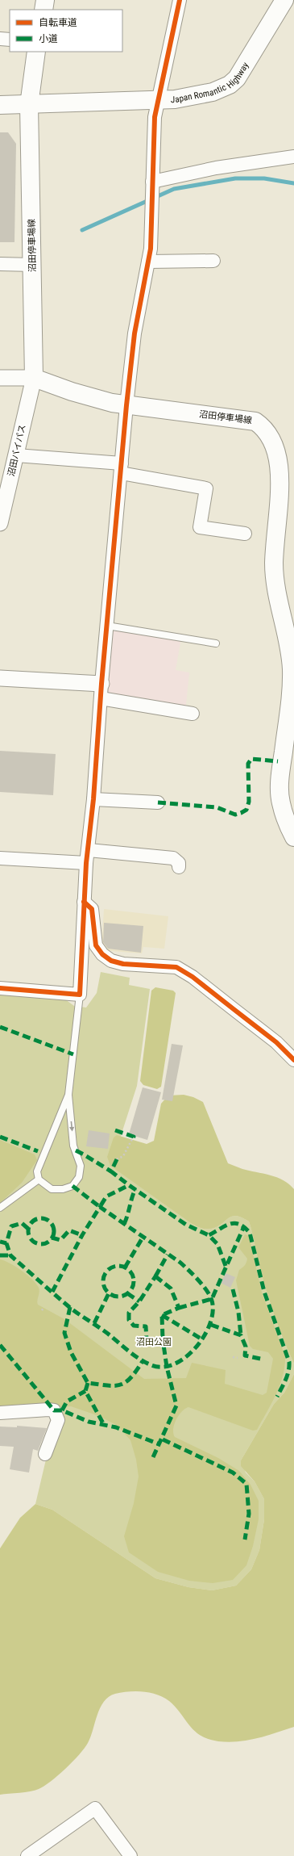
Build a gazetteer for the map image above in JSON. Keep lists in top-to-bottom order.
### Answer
{
  "streets": {
    "main road": ["Japan Romantic Highway", "沼田停車場線"],
    "street": ["沼田バイパス"]
  },
  "crossings": [
    ["Japan Romantic Highway", "沼田停車場線"],
    ["沼田停車場線", "沼田バイパス"]
  ],
  "parks": ["沼田公園"],
  "legend": ["自転車道", "小道"]
}
